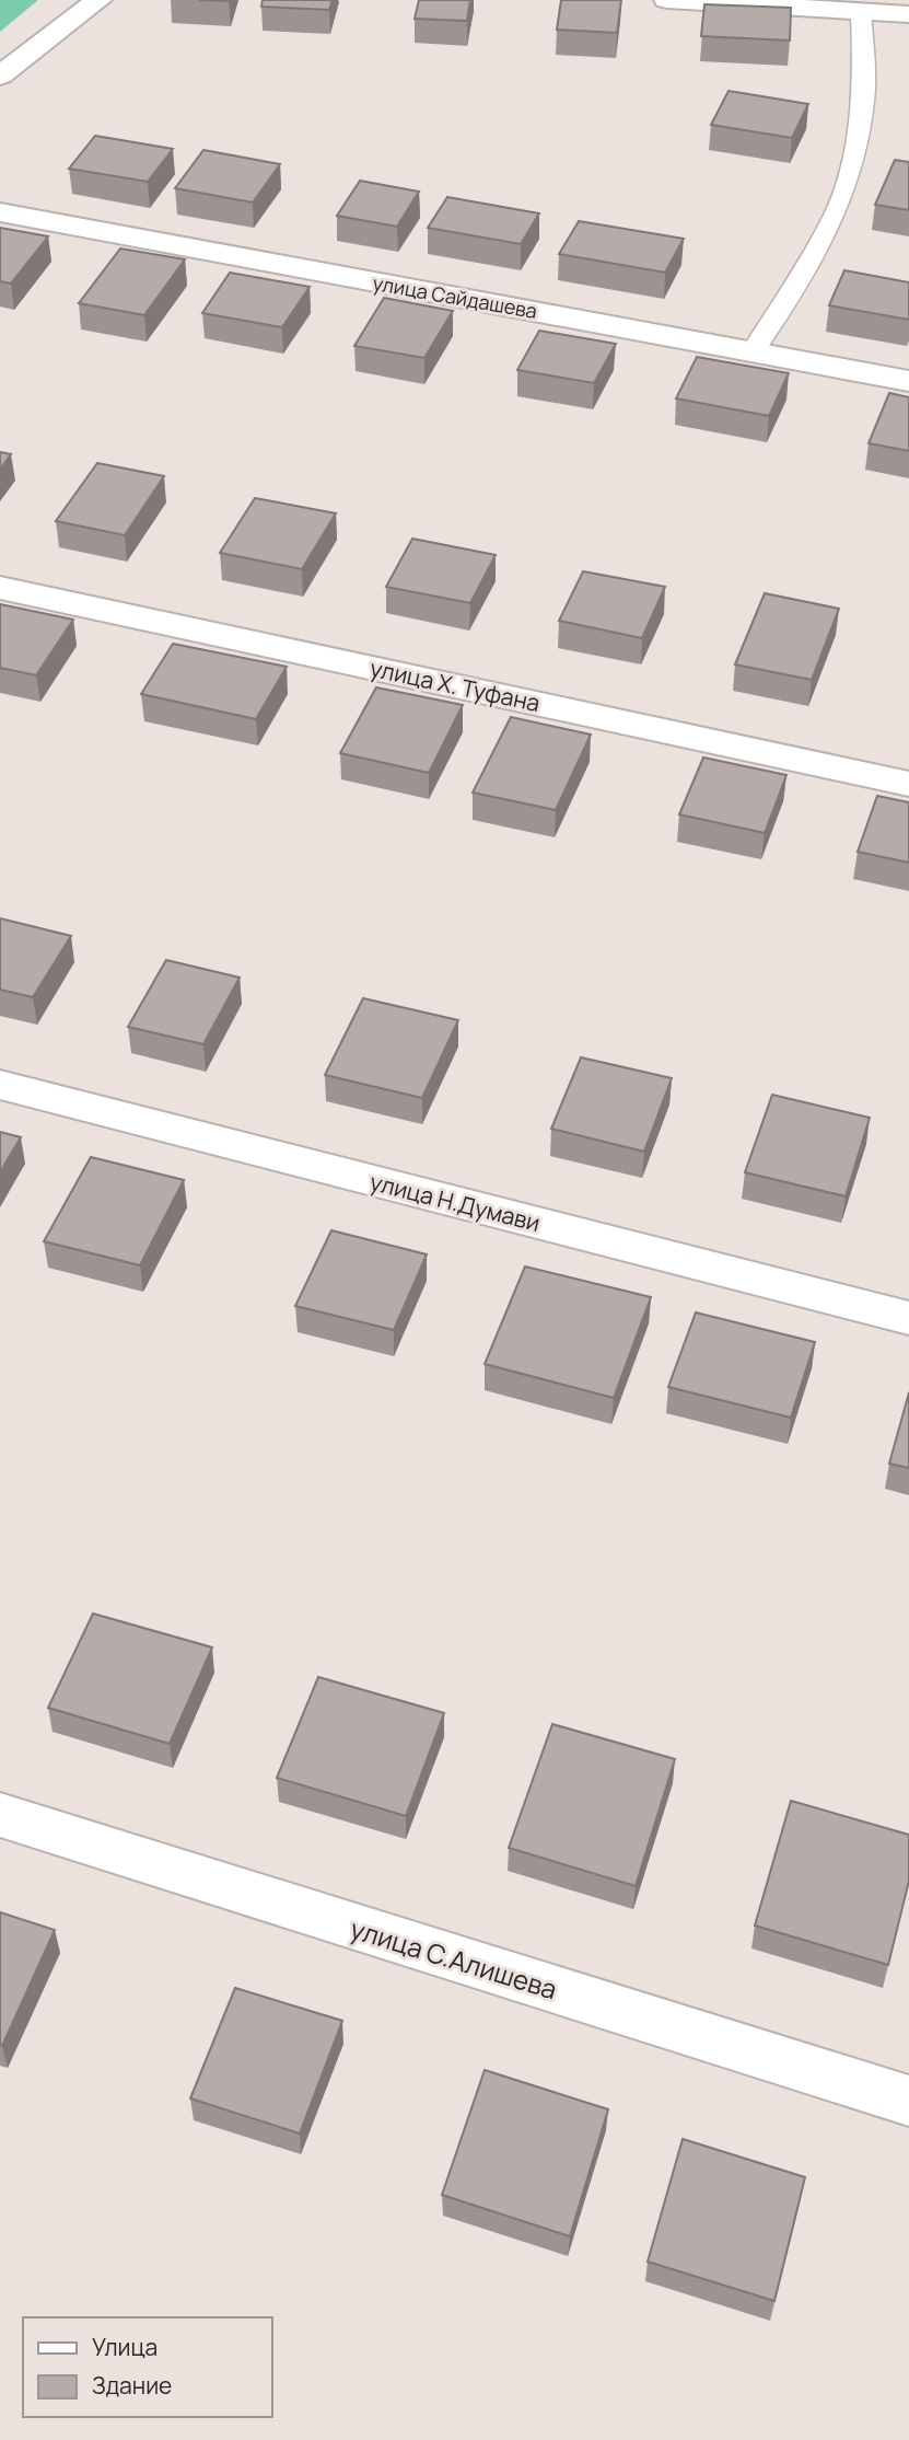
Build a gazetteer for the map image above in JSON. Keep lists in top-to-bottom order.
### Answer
{
  "streets": {
    "street": [
      "улица Сайдашева",
      "улица Х. Туфана",
      "улица Н.Думави",
      "улица С.Алишева"
    ]
  },
  "legend": ["Улица", "Здание"]
}
